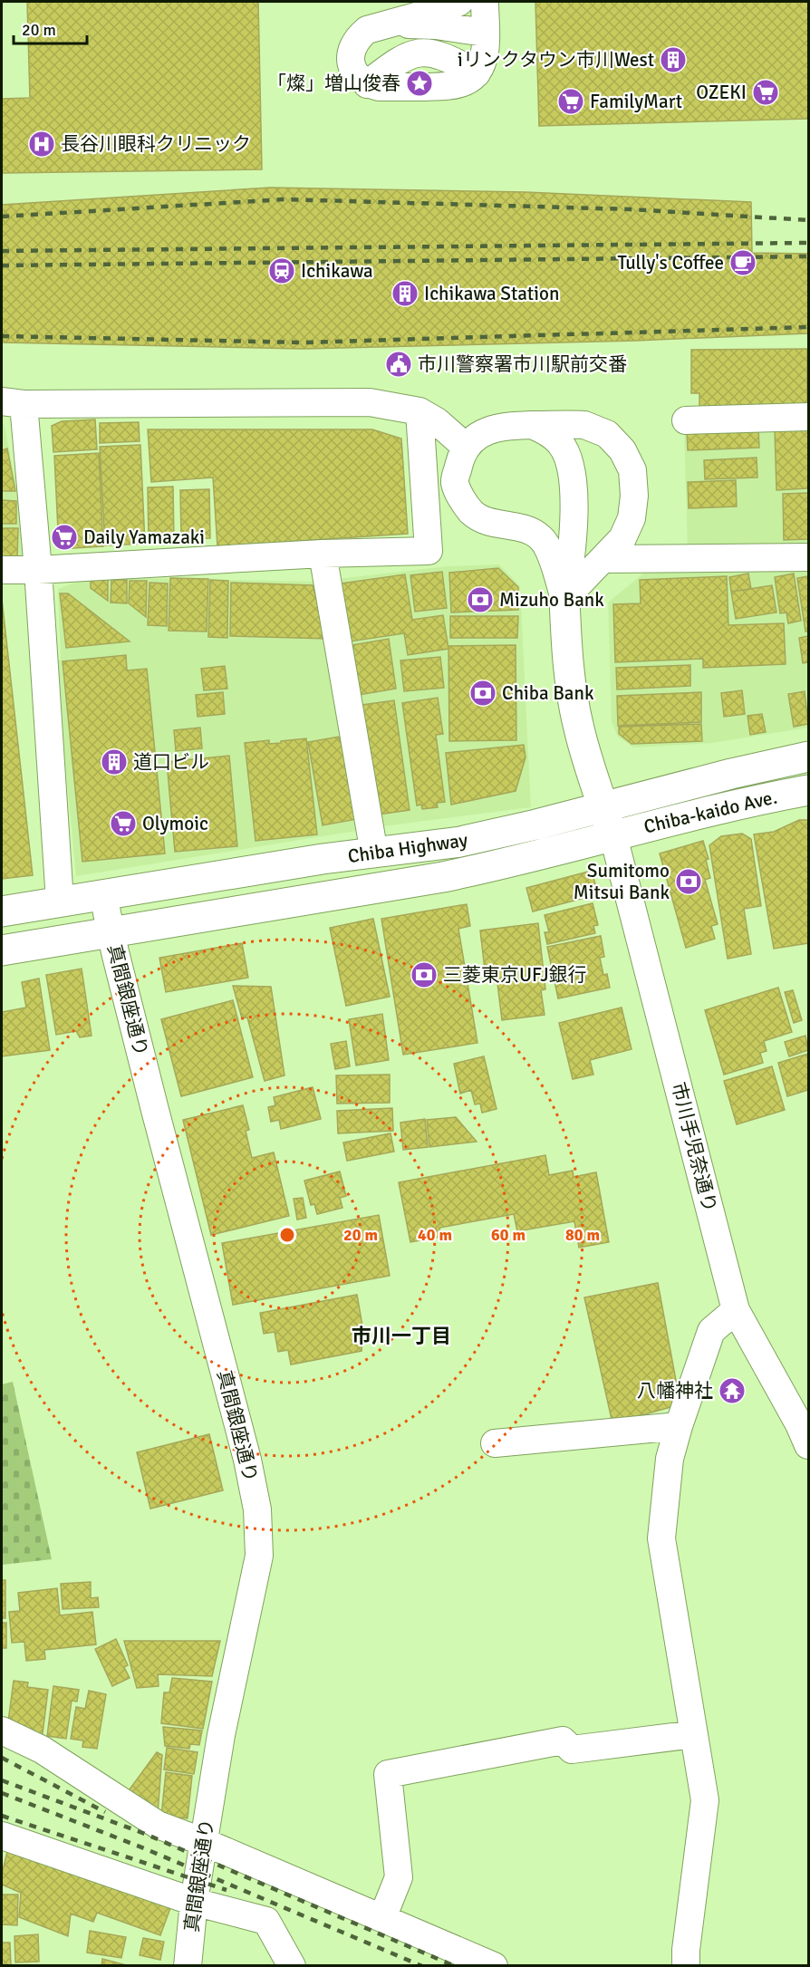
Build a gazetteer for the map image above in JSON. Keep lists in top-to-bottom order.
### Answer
{
  "streets": {
    "main road": ["Chiba-kaido Ave.", "Chiba Highway"],
    "street": ["真間銀座通り", "市川手児奈通り"]
  },
  "crossings": [
    ["Chiba-kaido Ave.", "Chiba Highway"],
    ["Chiba-kaido Ave.", "市川手児奈通り"],
    ["Chiba Highway", "真間銀座通り"],
    ["Chiba Highway", "市川手児奈通り"]
  ],
  "districts": ["市川一丁目"],
  "places": {
    "building": ["iリンクタウン市川West", "Ichikawa Station", "道口ビル"],
    "place": ["「燦」増山俊春"],
    "supermarket": [
      "OZEKI",
      "FamilyMart",
      "Daily Yamazaki",
      "Olymoic"
    ],
    "hospital": ["長谷川眼科クリニック"],
    "cafe": ["Tully's Coffee"],
    "station": ["Ichikawa"],
    "public building": ["市川警察署市川駅前交番"],
    "bank": [
      "Mizuho Bank",
      "Chiba Bank",
      "Sumitomo Mitsui Bank",
      "三菱東京UFJ銀行"
    ],
    "temple": ["八幡神社"]
  },
  "scale_bar": "20 m",
  "rings": [
    "20 m",
    "40 m",
    "60 m",
    "80 m"
  ]
}
